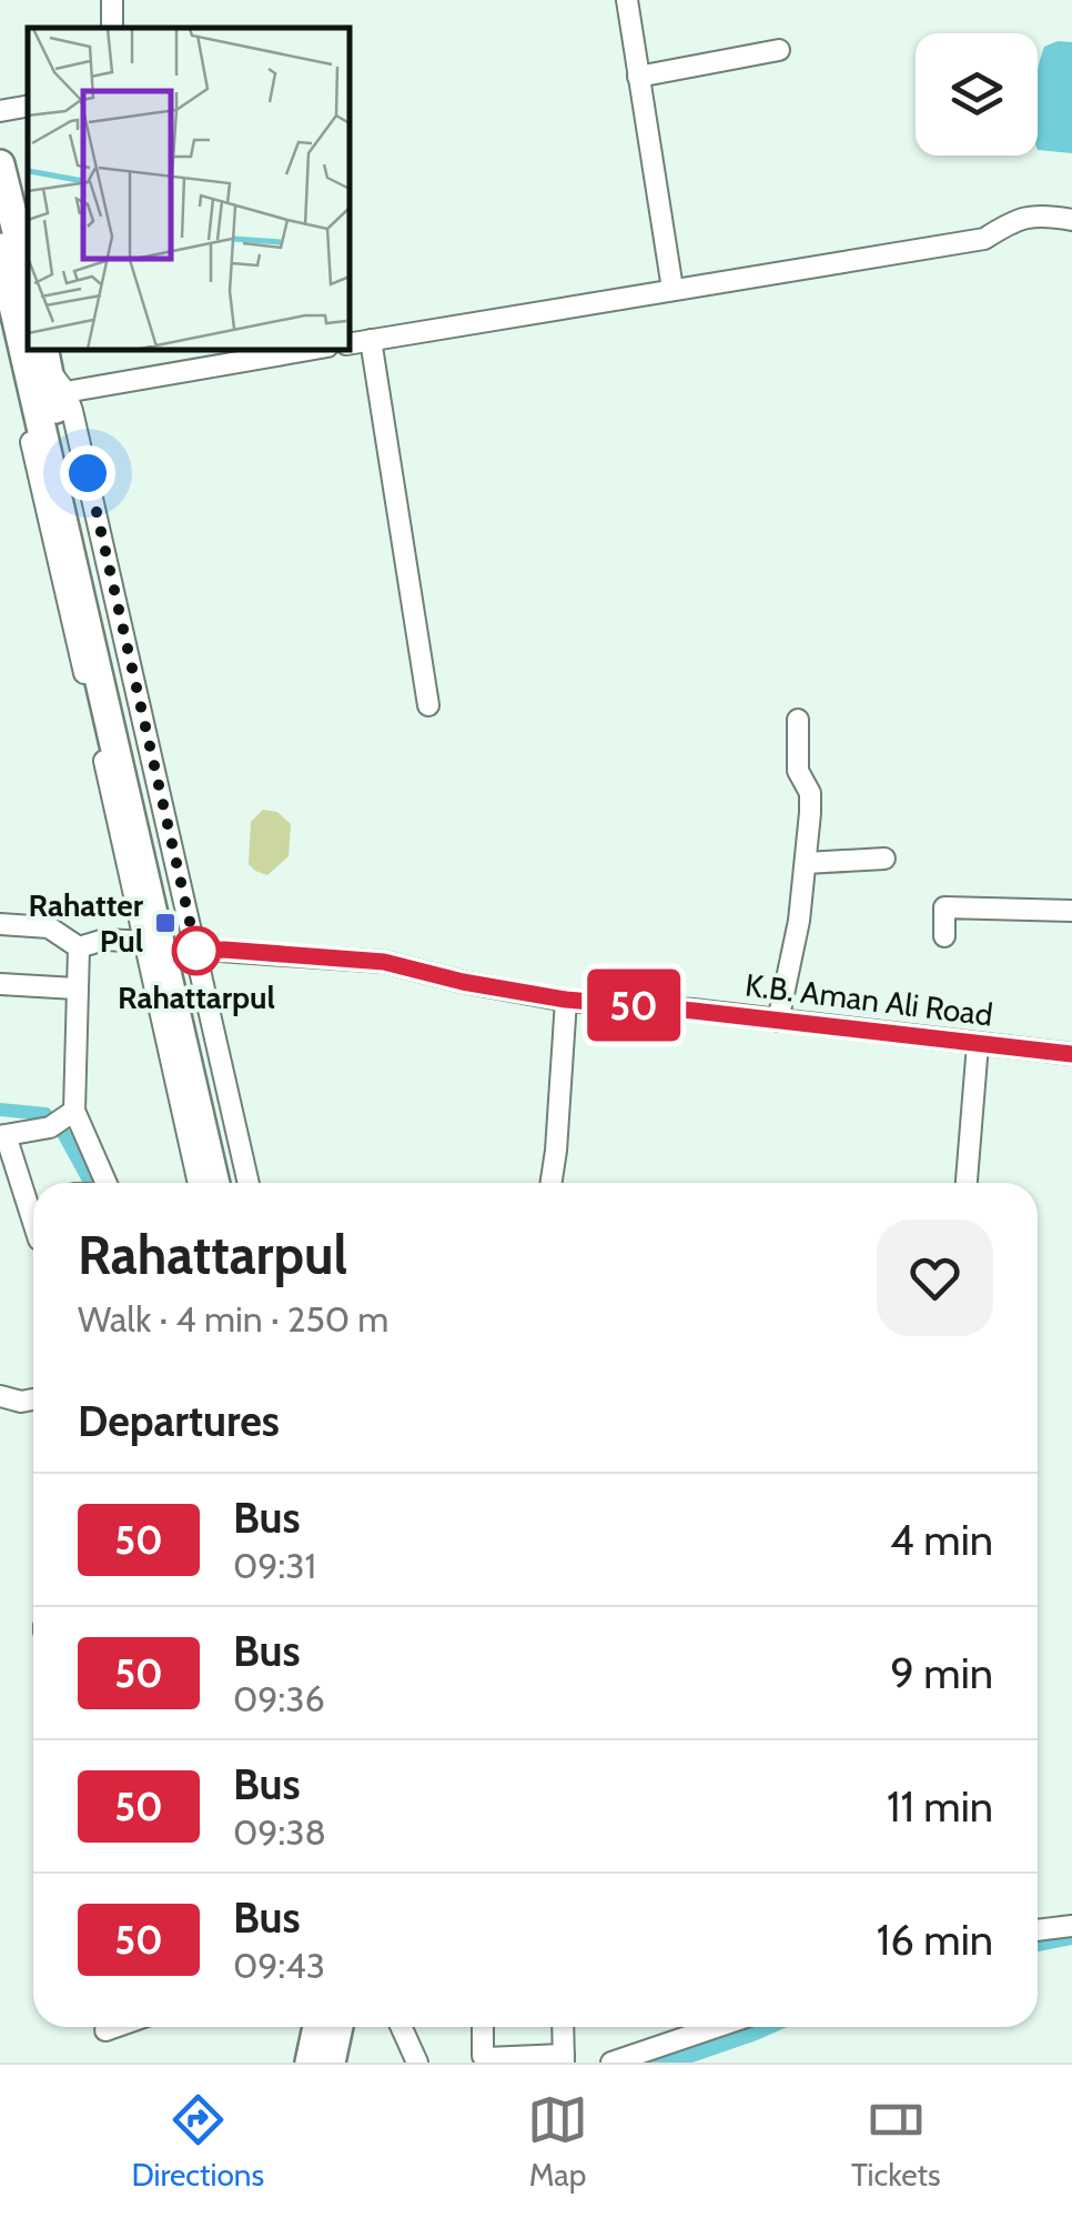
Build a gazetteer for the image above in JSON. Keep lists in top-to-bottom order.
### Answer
{
  "streets": {
    "street": ["K.B. Aman Ali Road"]
  },
  "places": {
    "transit": ["Rahatter Pul"],
    "other": ["Rahattarpul"]
  },
  "lines": ["bus line 50"],
  "page": {
    "on_map": "50",
    "heading": [
      ["Rahattarpul", "Walk · 4 min · 250 m"],
      "Departures"
    ],
    "list": [
      {
        "mark": "50",
        "name": "Bus",
        "note": "09:31",
        "value": "4 min"
      },
      {
        "mark": "50",
        "name": "Bus",
        "note": "09:36",
        "value": "9 min"
      },
      {
        "mark": "50",
        "name": "Bus",
        "note": "09:38",
        "value": "11 min"
      },
      {
        "mark": "50",
        "name": "Bus",
        "note": "09:43",
        "value": "16 min"
      }
    ],
    "tabs": ["Directions", "Map", "Tickets"]
  }
}
